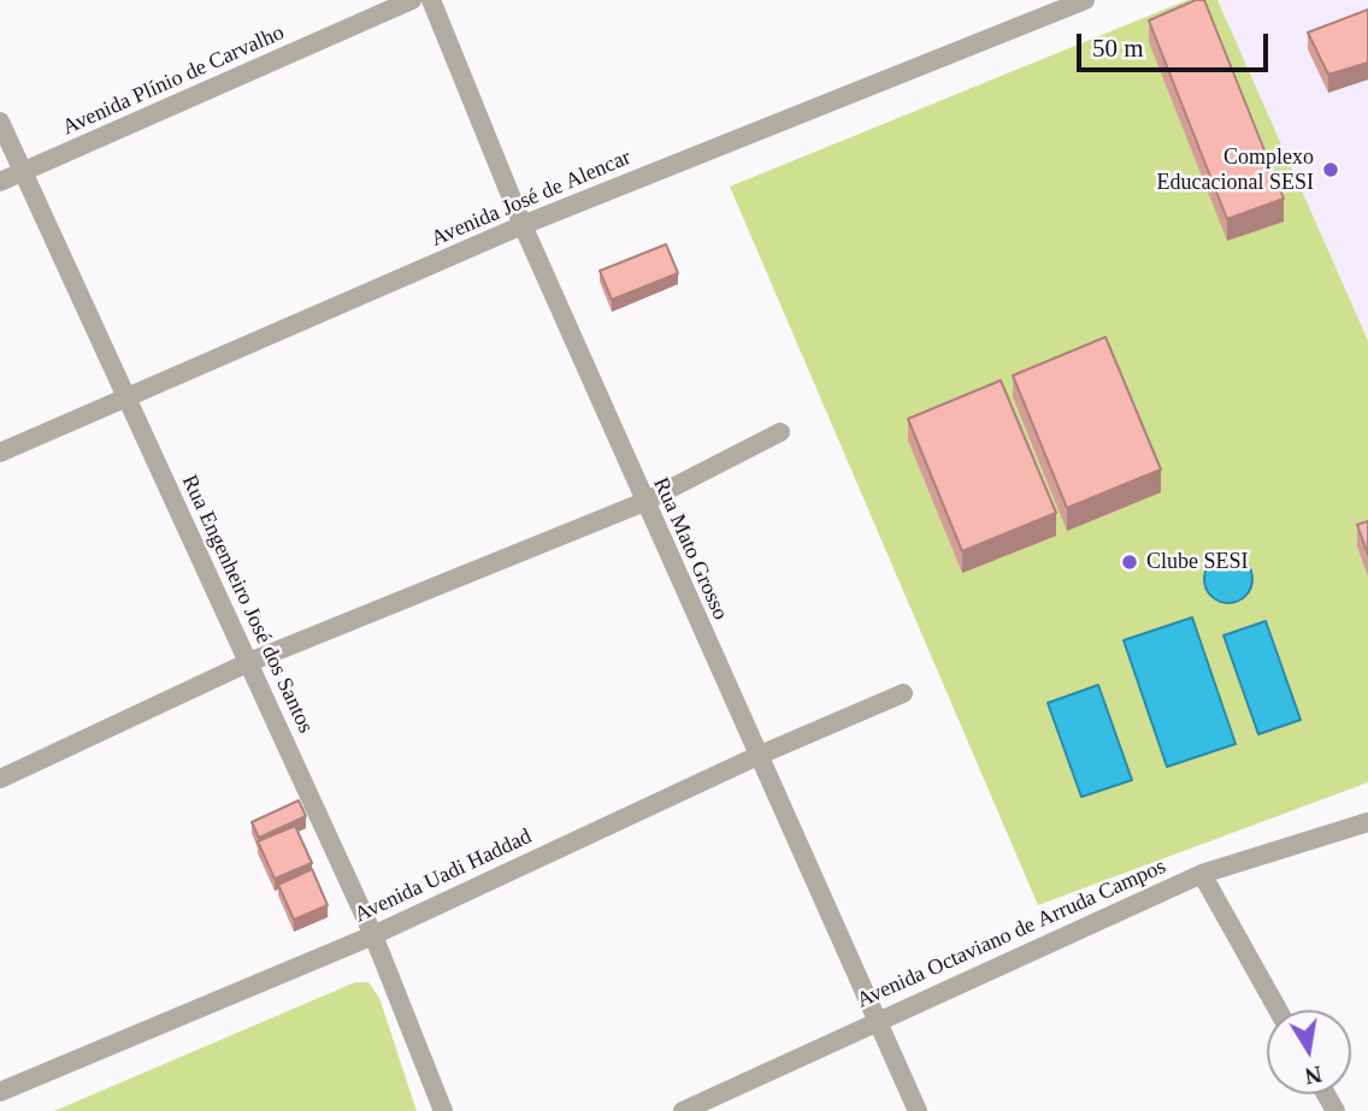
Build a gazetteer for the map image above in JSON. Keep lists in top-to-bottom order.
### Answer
{
  "streets": {
    "street": [
      "Avenida Plínio de Carvalho",
      "Avenida José de Alencar",
      "Rua Mato Grosso",
      "Rua Engenheiro José dos Santos",
      "Avenida Uadi Haddad",
      "Avenida Octaviano de Arruda Campos"
    ]
  },
  "crossings": [
    ["Avenida Plínio de Carvalho", "Rua Engenheiro José dos Santos"],
    ["Avenida José de Alencar", "Rua Mato Grosso"],
    ["Avenida José de Alencar", "Rua Engenheiro José dos Santos"],
    ["Rua Mato Grosso", "Avenida Uadi Haddad"],
    ["Rua Mato Grosso", "Avenida Octaviano de Arruda Campos"],
    ["Rua Engenheiro José dos Santos", "Avenida Uadi Haddad"]
  ],
  "places": ["Complexo Educacional SESI", "Clube SESI"],
  "scale_bar": "50 m",
  "north": "bottom"
}
